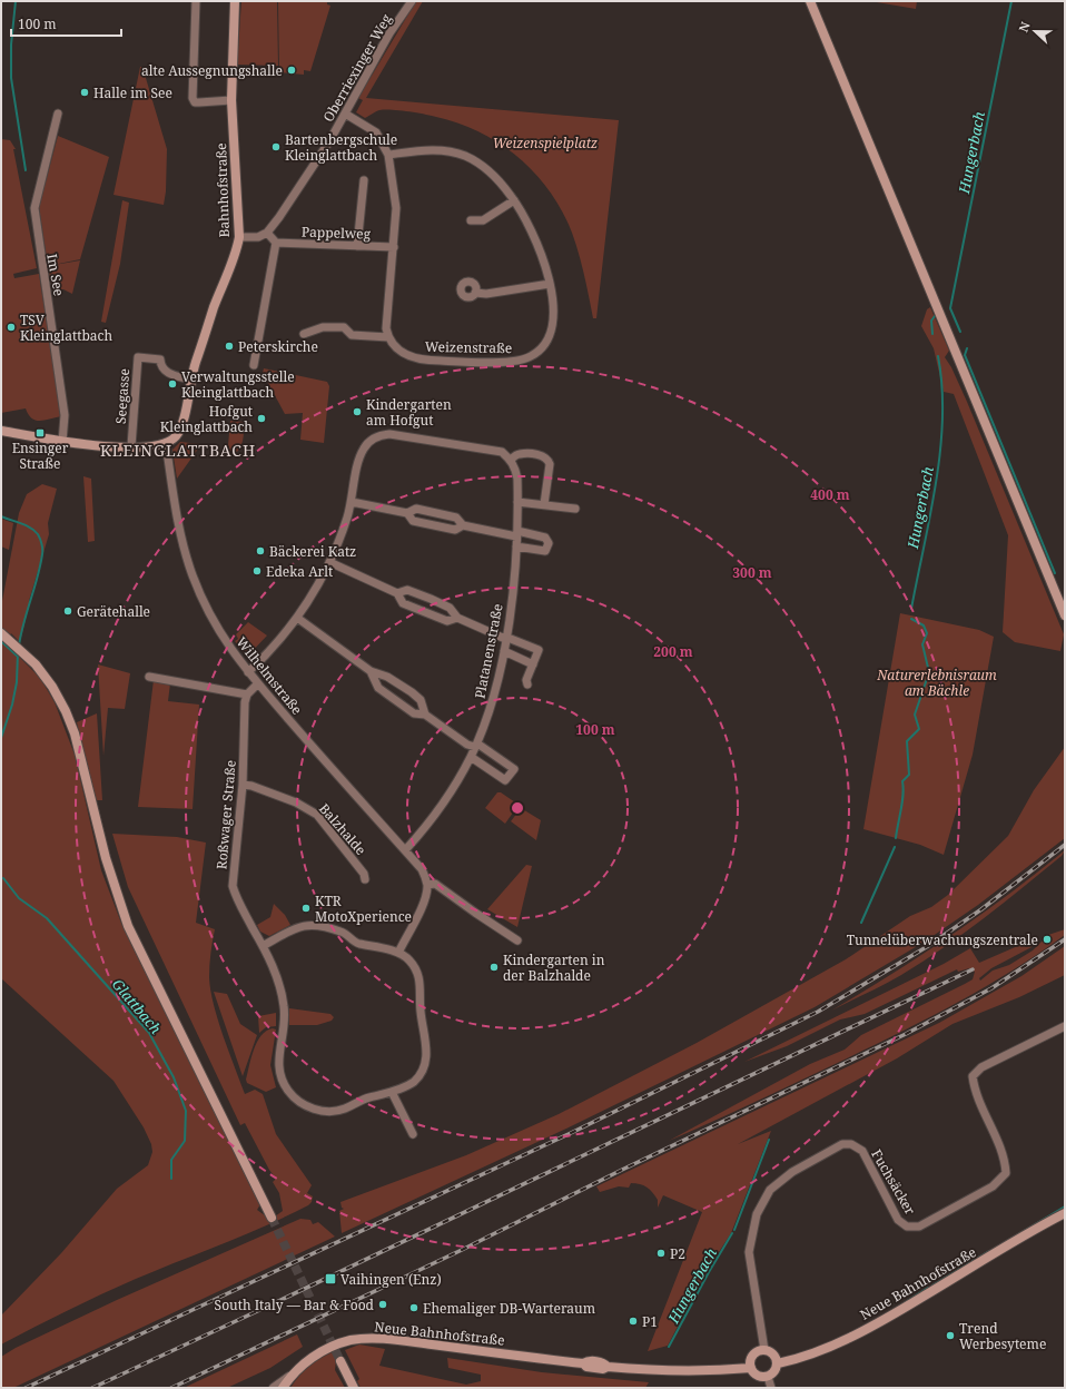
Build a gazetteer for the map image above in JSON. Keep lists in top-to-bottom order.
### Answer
{
  "streets": {
    "main road": ["Bahnhofstraße", "Neue Bahnhofstraße"],
    "street": [
      "Oberriexinger Weg",
      "Pappelweg",
      "Im See",
      "Weizenstraße",
      "Seegasse",
      "Platanenstraße",
      "Wilhelmstraße",
      "Roßwager Straße",
      "Balzhalde",
      "Fuchsäcker"
    ]
  },
  "crossings": [
    ["Bahnhofstraße", "Seegasse"],
    ["Bahnhofstraße", "Wilhelmstraße"],
    ["Platanenstraße", "Wilhelmstraße"],
    ["Roßwager Straße", "Balzhalde"],
    ["Fuchsäcker", "Neue Bahnhofstraße"]
  ],
  "districts": ["KLEINGLATTBACH"],
  "water": ["Hungerbach", "Glattbach"],
  "parks": ["Weizenspielplatz", "Naturerlebnisraum am Bächle"],
  "places": {
    "other": [
      "alte Aussegnungshalle",
      "Halle im See",
      "Bartenbergschule Kleinglattbach",
      "TSV Kleinglattbach",
      "Peterskirche",
      "Verwaltungsstelle Kleinglattbach",
      "Kindergarten am Hofgut",
      "Hofgut Kleinglattbach",
      "Bäckerei Katz",
      "Edeka Arlt",
      "Gerätehalle",
      "KTR MotoXperience",
      "Tunnelüberwachungszentrale",
      "Kindergarten in der Balzhalde",
      "P2",
      "South Italy — Bar & Food",
      "Ehemaliger DB-Warteraum",
      "P1",
      "Trend Werbesyteme"
    ],
    "transit": ["Ensinger Straße", "Vaihingen (Enz)"]
  },
  "scale_bar": "100 m",
  "north": "left",
  "rings": [
    "400 m",
    "300 m",
    "200 m",
    "100 m"
  ]
}
